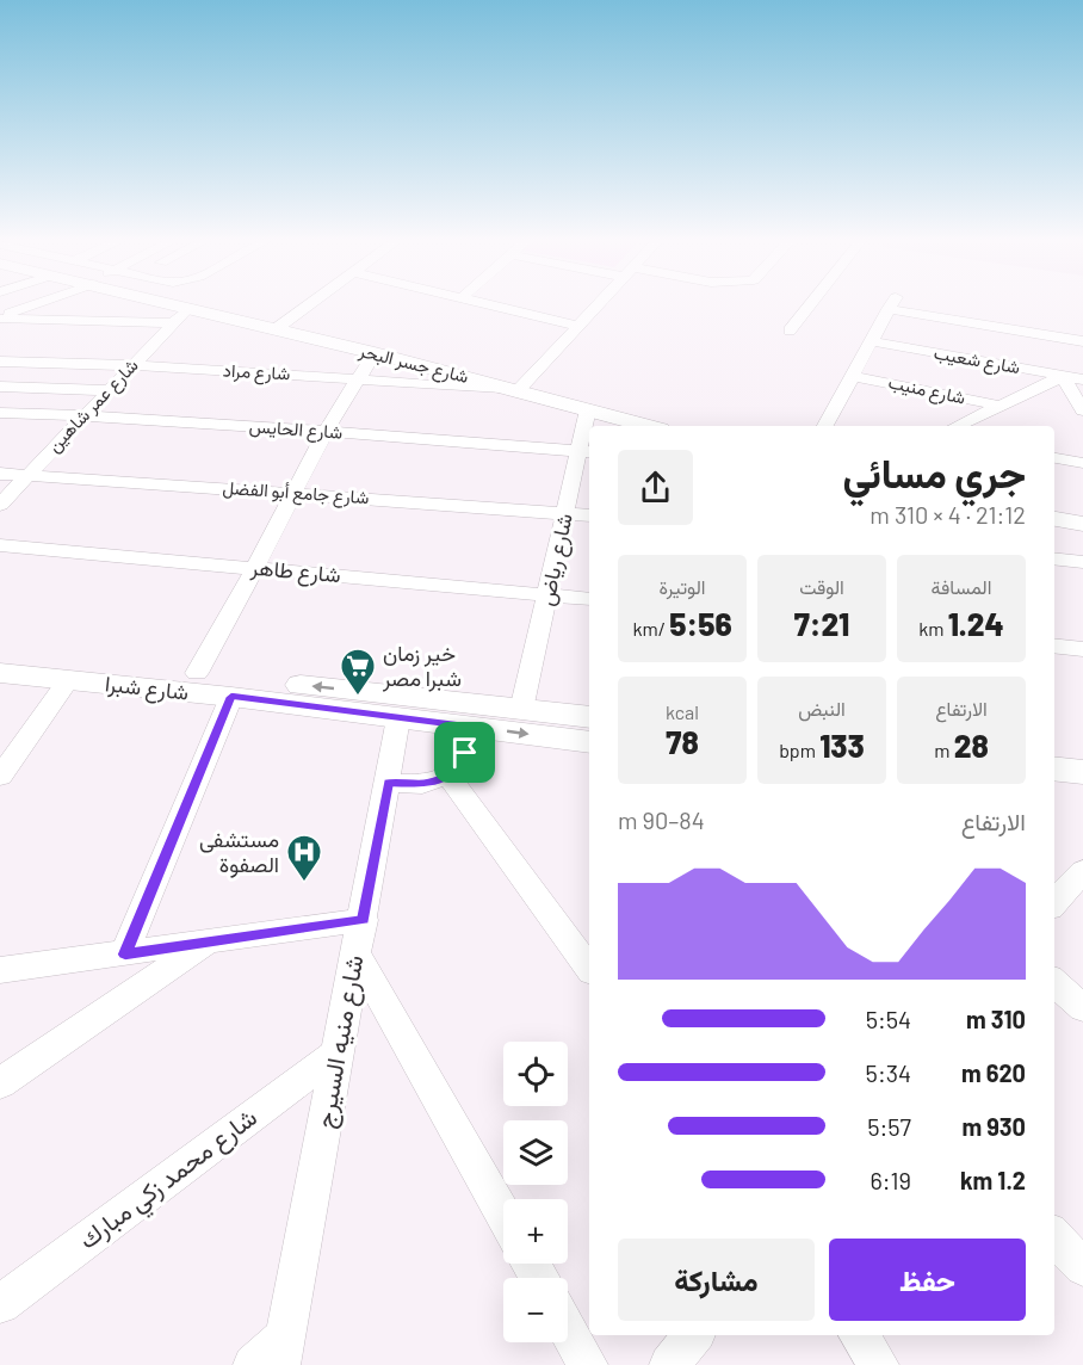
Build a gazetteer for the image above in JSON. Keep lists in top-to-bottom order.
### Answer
{
  "streets": {
    "main road": ["شارع جسر البحر", "شارع شبرا"],
    "street": [
      "شارع شعيب",
      "شارع مراد",
      "شارع منيب",
      "شارع عمر شاهين",
      "شارع الحايس",
      "شارع جامع أبو الفضل",
      "شارع رياض",
      "شارع طاهر",
      "شارع منيه السيرج",
      "شارع محمد زكي مبارك"
    ]
  },
  "crossings": [
    ["شارع جسر البحر", "شارع مراد"],
    ["شارع جسر البحر", "شارع عمر شاهين"],
    ["شارع جسر البحر", "شارع رياض"],
    ["شارع مراد", "شارع عمر شاهين"],
    ["شارع عمر شاهين", "شارع الحايس"],
    ["شارع عمر شاهين", "شارع جامع أبو الفضل"],
    ["شارع الحايس", "شارع رياض"],
    ["شارع جامع أبو الفضل", "شارع رياض"],
    ["شارع رياض", "شارع طاهر"],
    ["شارع رياض", "شارع شبرا"],
    ["شارع شبرا", "شارع منيه السيرج"],
    ["شارع منيه السيرج", "شارع محمد زكي مبارك"]
  ],
  "places": {
    "supermarket": ["خير زمان شبرا مصر"],
    "hospital": ["مستشفى الصفوة"]
  },
  "page": {
    "heading": ["جري مسائي", "21:12 · 4 × 310 m"],
    "stats": [
      ["المسافة", "1.24 km"],
      ["الوقت", "7:21"],
      ["الوتيرة", "5:56 /km"],
      ["الارتفاع", "28 m"],
      ["النبض", "133 bpm"],
      ["kcal", "78"]
    ],
    "chart": ["الارتفاع", "84–90 m"],
    "list": [
      {
        "name": "310 m",
        "note": "5:54"
      },
      {
        "name": "620 m",
        "note": "5:34"
      },
      {
        "name": "930 m",
        "note": "5:57"
      },
      {
        "name": "1.2 km",
        "note": "6:19"
      }
    ],
    "map_buttons": ["+", "−"],
    "buttons": ["حفظ", "مشاركة"]
  }
}
